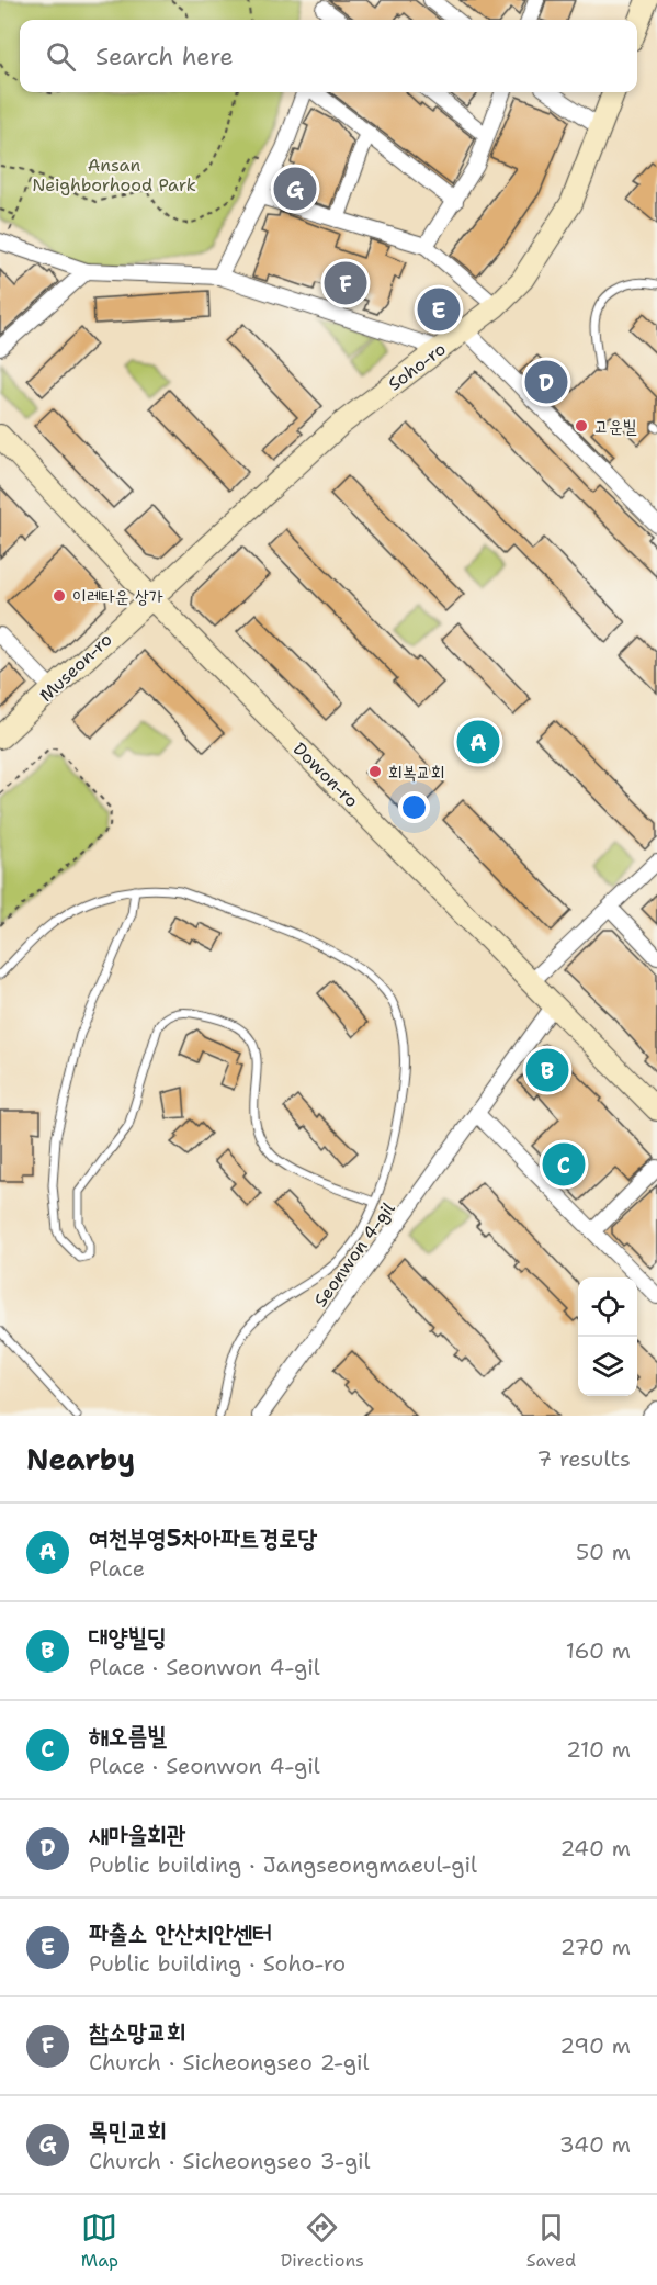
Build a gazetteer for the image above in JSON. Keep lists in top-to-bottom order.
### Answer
{
  "streets": {
    "street": [
      "Soho-ro",
      "Museon-ro",
      "Dowon-ro",
      "Seonwon 4-gil"
    ]
  },
  "crossings": [
    ["Soho-ro", "Museon-ro"],
    ["Soho-ro", "Dowon-ro"],
    ["Museon-ro", "Dowon-ro"],
    ["Dowon-ro", "Seonwon 4-gil"]
  ],
  "parks": ["Ansan Neighborhood Park"],
  "places": ["고운빌", "이레타운 상가", "회복교회"],
  "page": {
    "search": "Search here",
    "pins": [
      "G",
      "F",
      "E",
      "D",
      "A",
      "B",
      "C"
    ],
    "heading": ["Nearby", "7 results"],
    "list": [
      {
        "mark": "A",
        "name": "여천부영5차아파트경로당",
        "note": "Place",
        "value": "50 m"
      },
      {
        "mark": "B",
        "name": "대양빌딩",
        "note": "Place · Seonwon 4-gil",
        "value": "160 m"
      },
      {
        "mark": "C",
        "name": "해오름빌",
        "note": "Place · Seonwon 4-gil",
        "value": "210 m"
      },
      {
        "mark": "D",
        "name": "새마을회관",
        "note": "Public building · Jangseongmaeul-gil",
        "value": "240 m"
      },
      {
        "mark": "E",
        "name": "파출소 안산치안센터",
        "note": "Public building · Soho-ro",
        "value": "270 m"
      },
      {
        "mark": "F",
        "name": "참소망교회",
        "note": "Church · Sicheongseo 2-gil",
        "value": "290 m"
      },
      {
        "mark": "G",
        "name": "목민교회",
        "note": "Church · Sicheongseo 3-gil",
        "value": "340 m"
      }
    ],
    "nav": ["Map", "Directions", "Saved"]
  }
}
